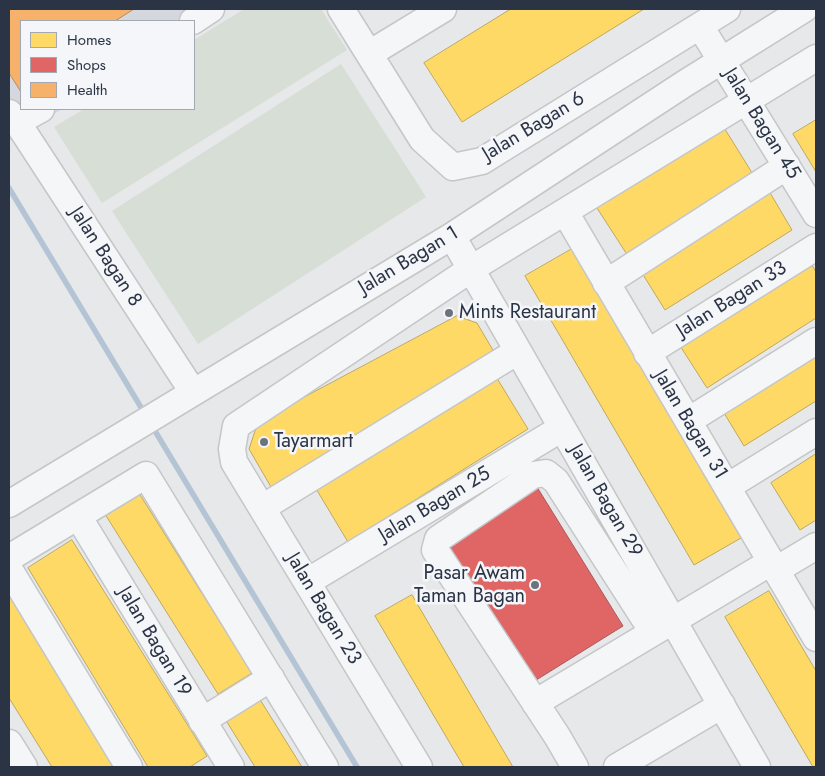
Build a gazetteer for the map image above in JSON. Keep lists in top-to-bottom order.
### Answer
{
  "streets": {
    "street": [
      "Jalan Bagan 45",
      "Jalan Bagan 6",
      "Jalan Bagan 8",
      "Jalan Bagan 1",
      "Jalan Bagan 33",
      "Jalan Bagan 31",
      "Jalan Bagan 29",
      "Jalan Bagan 25",
      "Jalan Bagan 23",
      "Jalan Bagan 19"
    ]
  },
  "crossings": [
    ["Jalan Bagan 45", "Jalan Bagan 6"],
    ["Jalan Bagan 45", "Jalan Bagan 1"],
    ["Jalan Bagan 8", "Jalan Bagan 1"],
    ["Jalan Bagan 1", "Jalan Bagan 31"],
    ["Jalan Bagan 1", "Jalan Bagan 29"],
    ["Jalan Bagan 1", "Jalan Bagan 23"],
    ["Jalan Bagan 33", "Jalan Bagan 31"],
    ["Jalan Bagan 29", "Jalan Bagan 25"],
    ["Jalan Bagan 25", "Jalan Bagan 23"]
  ],
  "places": ["Mints Restaurant", "Tayarmart", "Pasar Awam Taman Bagan"],
  "legend": ["Homes", "Shops", "Health"]
}
